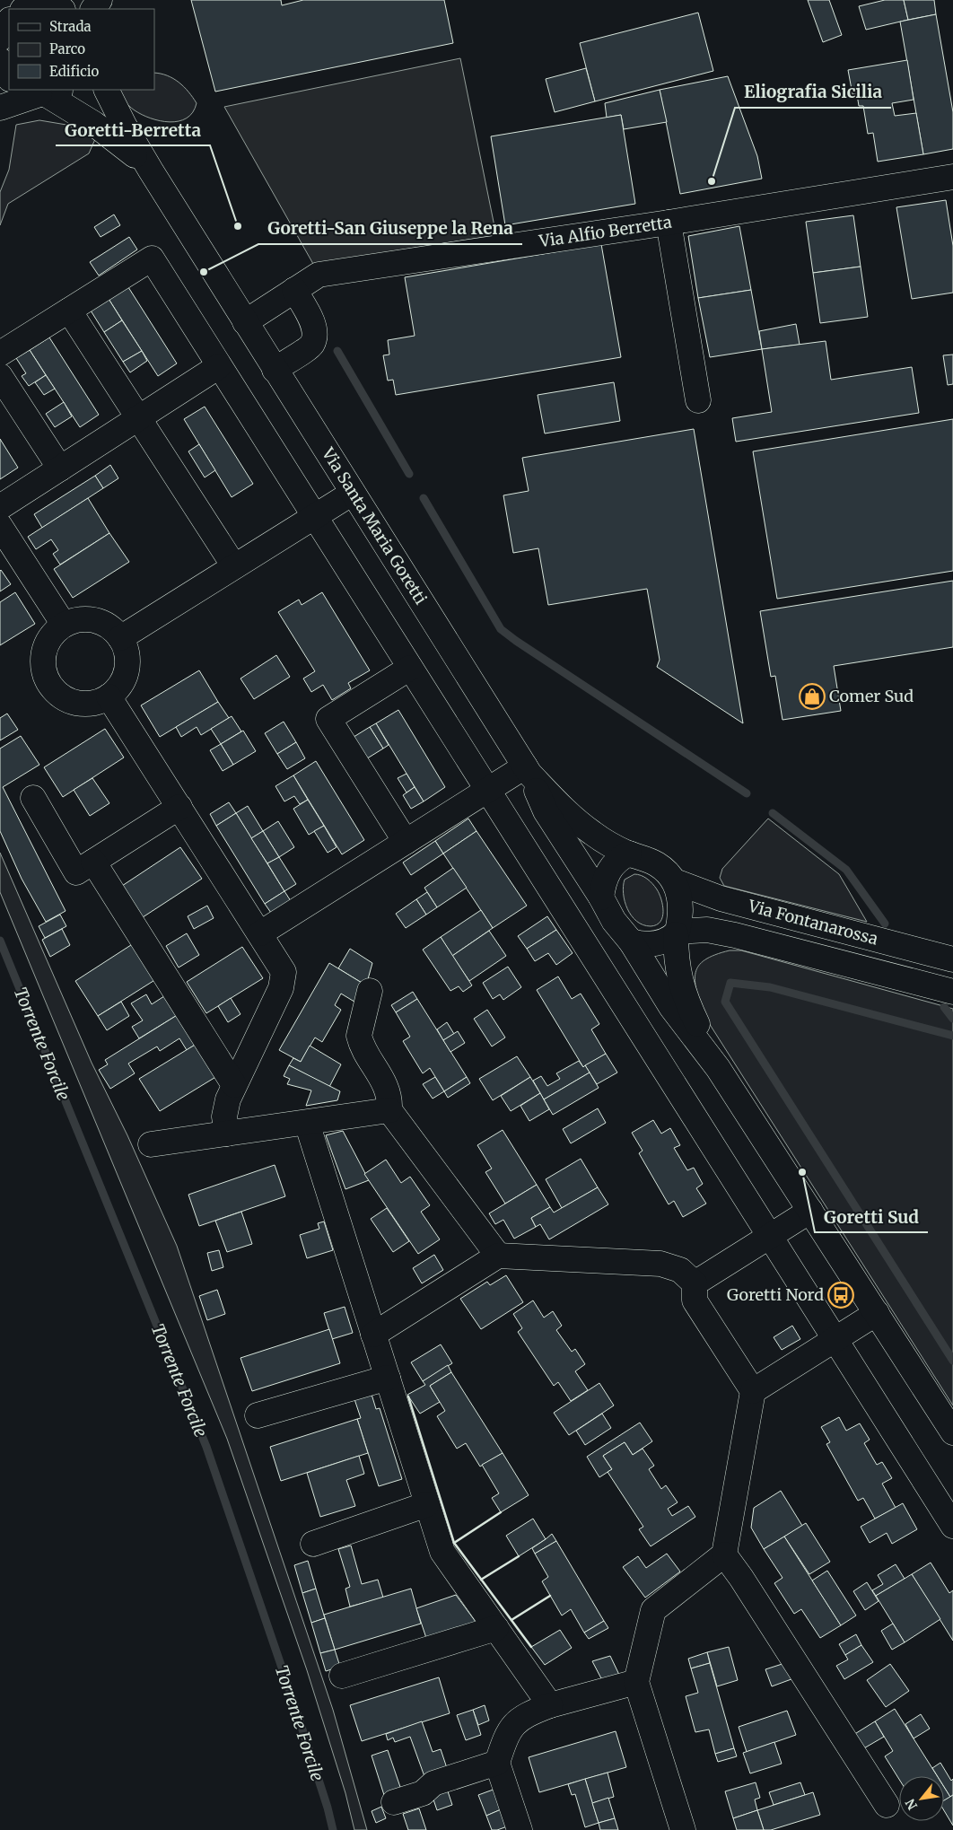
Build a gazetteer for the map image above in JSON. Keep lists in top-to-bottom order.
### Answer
{
  "streets": {
    "street": ["Via Alfio Berretta", "Via Santa Maria Goretti", "Via Fontanarossa"]
  },
  "crossings": [
    ["Via Alfio Berretta", "Via Santa Maria Goretti"],
    ["Via Santa Maria Goretti", "Via Fontanarossa"]
  ],
  "water": ["Torrente Forcile"],
  "places": {
    "other": [
      "Eliografia Sicilia",
      "Goretti-Berretta",
      "Goretti-San Giuseppe la Rena",
      "Goretti Sud"
    ],
    "shop": ["Comer Sud"],
    "bus stop": ["Goretti Nord"]
  },
  "legend": ["Strada", "Parco", "Edificio"],
  "north": "bottom left"
}
